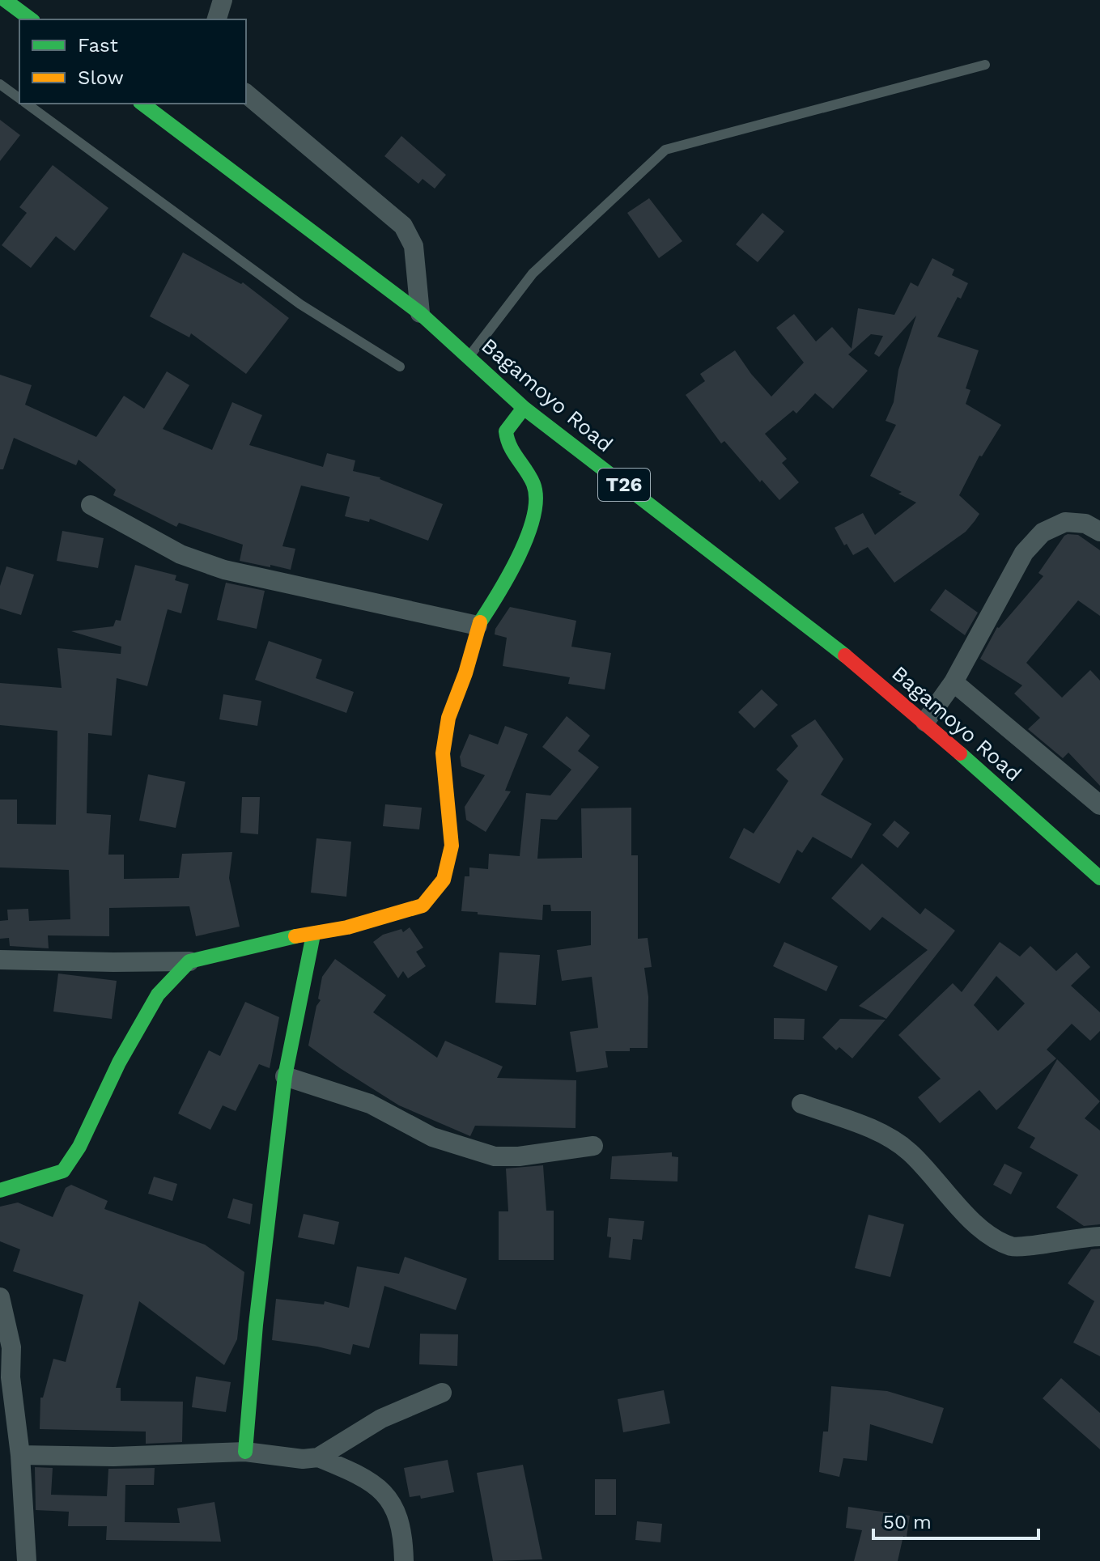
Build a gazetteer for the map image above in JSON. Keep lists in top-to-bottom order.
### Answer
{
  "streets": {
    "main road": ["Bagamoyo Road", "T26"]
  },
  "legend": ["Fast", "Slow"],
  "scale_bar": "50 m"
}
